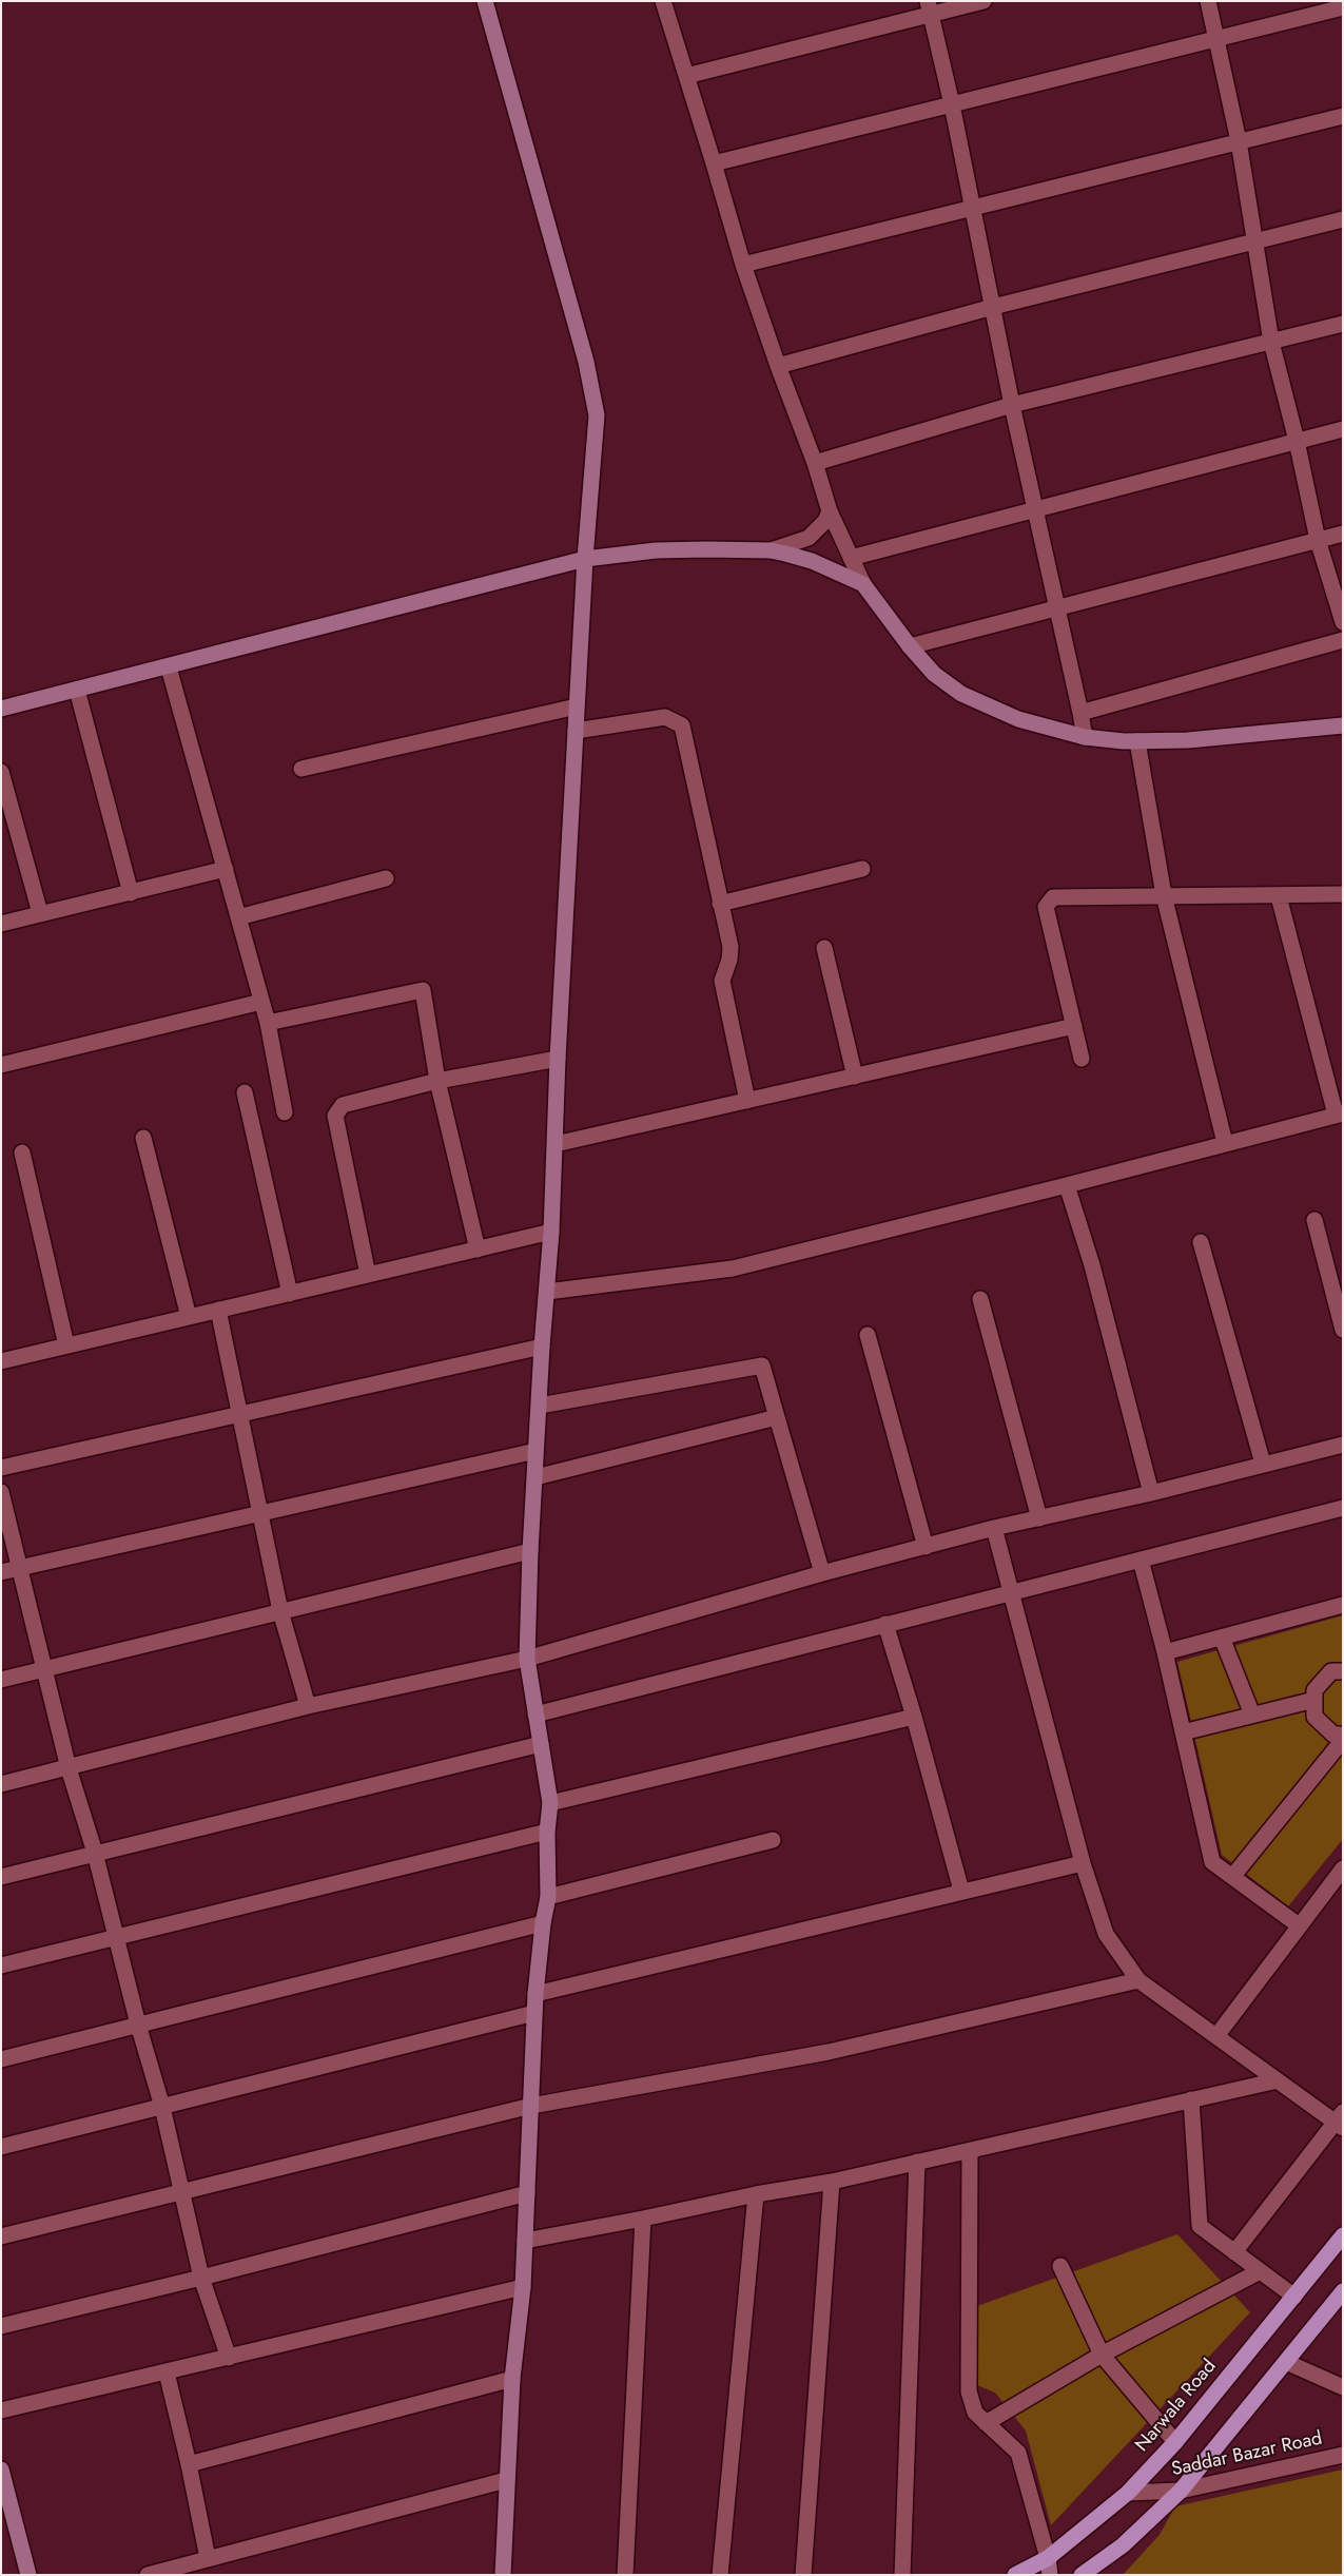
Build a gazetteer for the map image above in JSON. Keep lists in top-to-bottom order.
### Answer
{
  "streets": {
    "main road": ["Narwala Road"],
    "street": ["Saddar Bazar Road"]
  },
  "crossings": [
    ["Narwala Road", "Saddar Bazar Road"]
  ]
}
